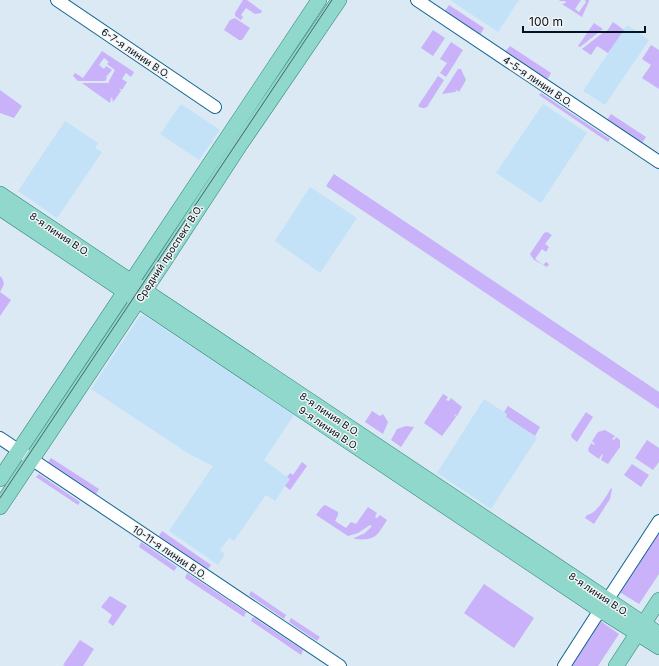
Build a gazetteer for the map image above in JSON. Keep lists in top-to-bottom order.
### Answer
{
  "streets": {
    "main road": ["8-я линия В.О.", "Средний проспект В.О."],
    "street": ["6-7-я линии В.О.", "4-5-я линии В.О.", "10-11-я линии В.О."]
  },
  "crossings": [
    ["8-я линия В.О.", "Средний проспект В.О."],
    ["Средний проспект В.О.", "10-11-я линии В.О."]
  ],
  "scale_bar": "100 m"
}
